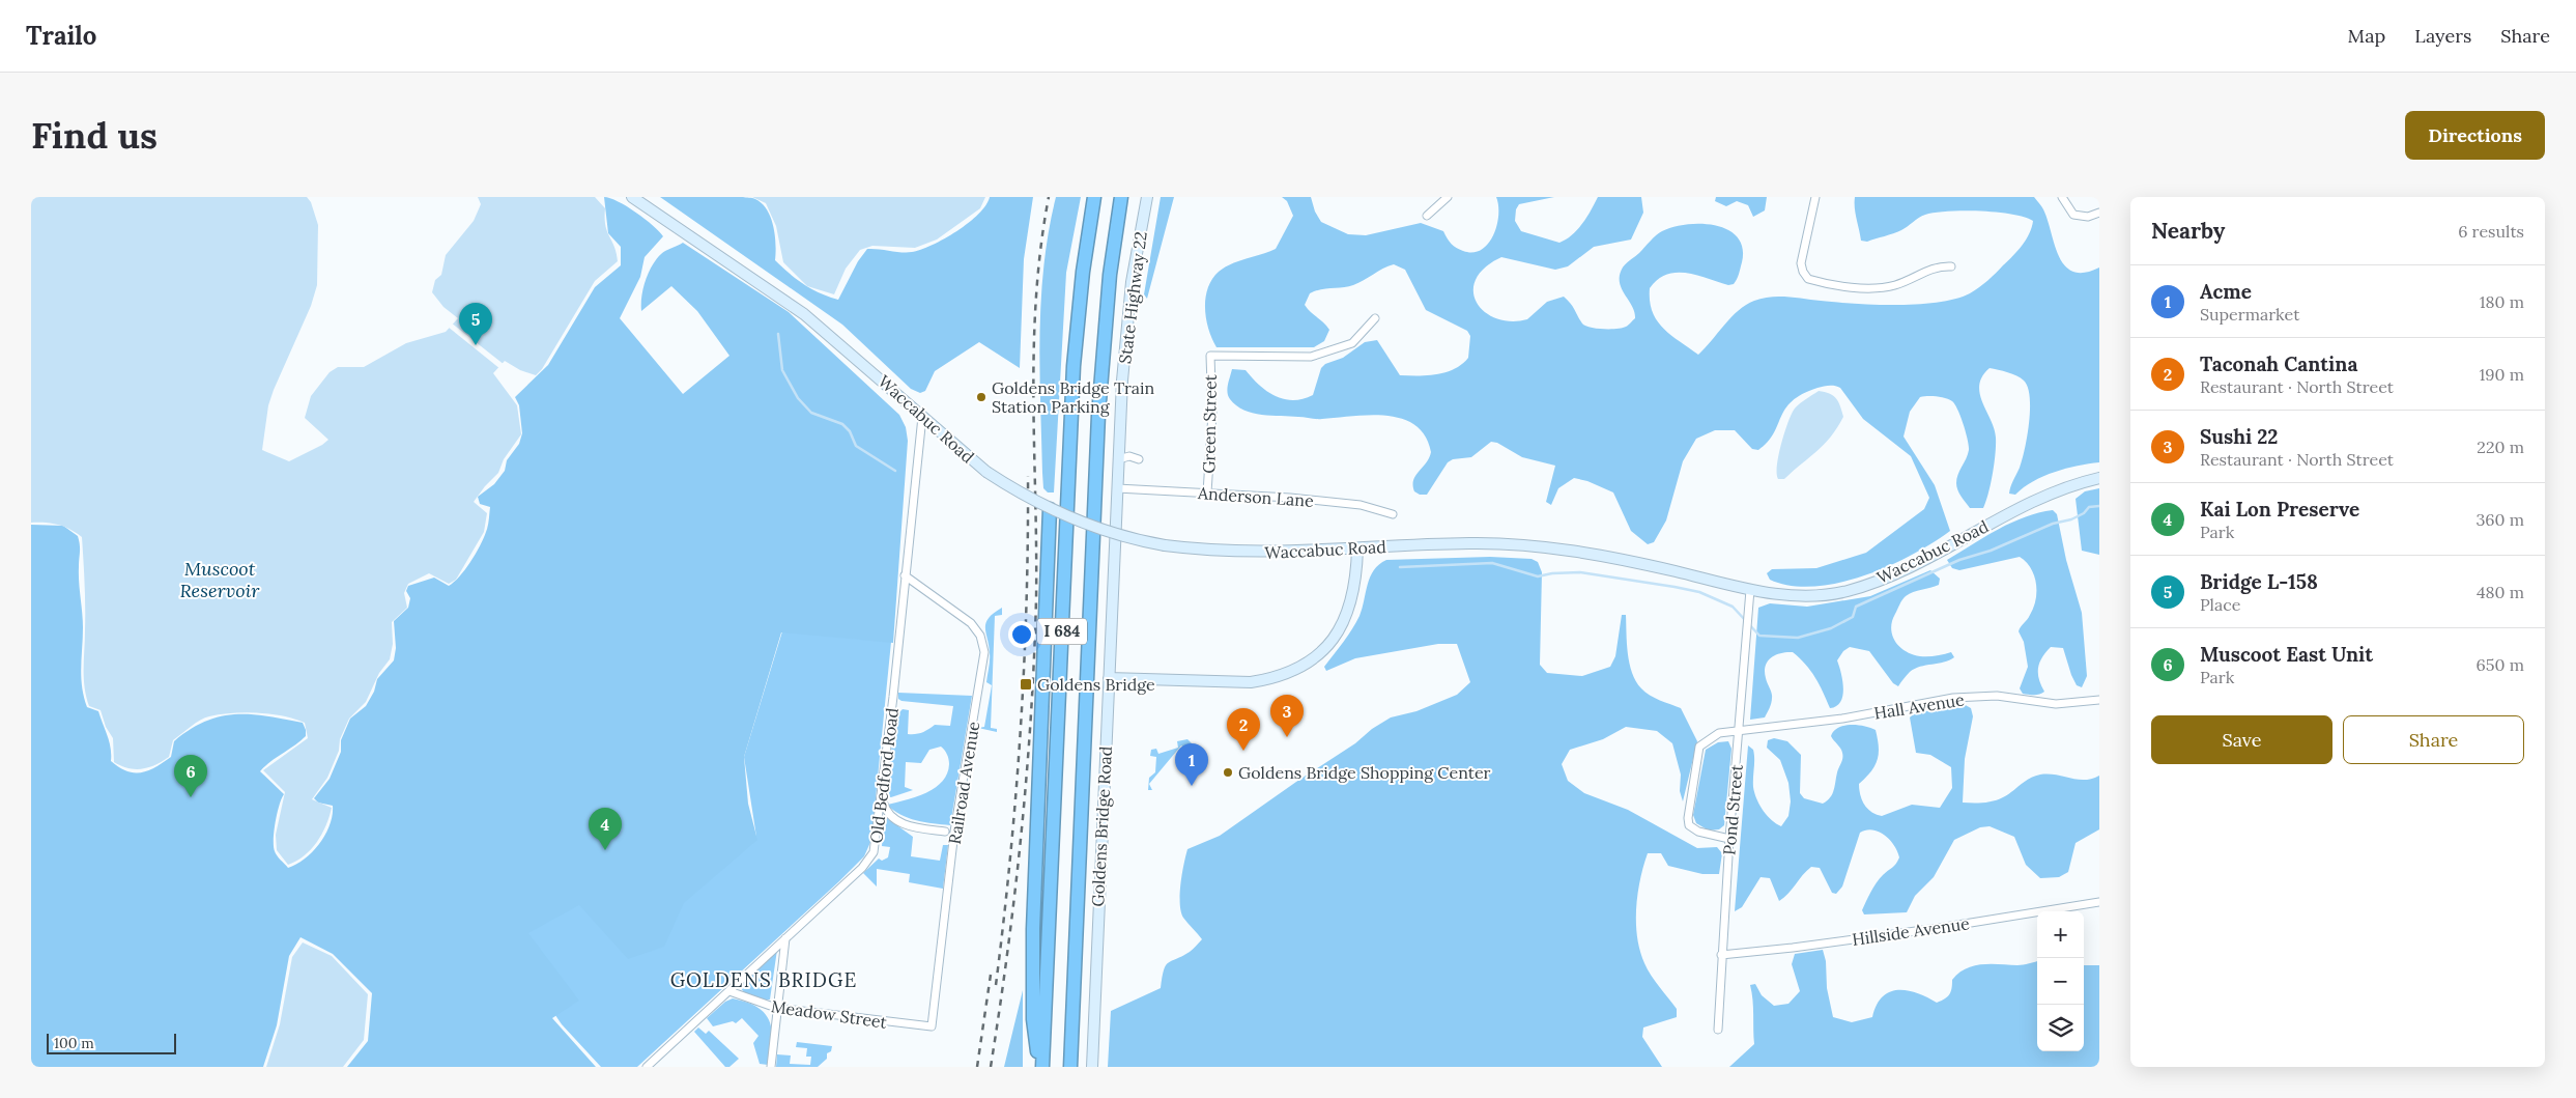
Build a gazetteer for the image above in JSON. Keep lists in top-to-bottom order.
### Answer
{
  "streets": {
    "highway": ["I 684"],
    "main road": ["State Highway 22", "Waccabuc Road", "Goldens Bridge Road"],
    "street": [
      "Green Street",
      "Anderson Lane",
      "Hall Avenue",
      "Old Bedford Road",
      "Railroad Avenue",
      "Pond Street",
      "Hillside Avenue",
      "Meadow Street"
    ]
  },
  "crossings": [
    ["State Highway 22", "Anderson Lane"],
    ["State Highway 22", "Goldens Bridge Road"],
    ["Waccabuc Road", "Old Bedford Road"],
    ["Waccabuc Road", "Pond Street"],
    ["Green Street", "Anderson Lane"],
    ["Hall Avenue", "Pond Street"],
    ["Old Bedford Road", "Railroad Avenue"],
    ["Old Bedford Road", "Meadow Street"],
    ["Railroad Avenue", "Meadow Street"],
    ["Pond Street", "Hillside Avenue"]
  ],
  "districts": ["GOLDENS BRIDGE"],
  "water": ["Muscoot Reservoir"],
  "places": {
    "other": ["Goldens Bridge Train Station Parking", "Goldens Bridge Shopping Center"],
    "transit": ["Goldens Bridge"]
  },
  "scale_bar": "100 m",
  "page": {
    "header": "Trailo",
    "nav": ["Map", "Layers", "Share"],
    "buttons": [
      "Directions",
      ["Save", "Share"]
    ],
    "title": "Find us",
    "heading": ["Nearby", "6 results"],
    "list": [
      {
        "mark": "1",
        "name": "Acme",
        "note": "Supermarket",
        "value": "180 m"
      },
      {
        "mark": "2",
        "name": "Taconah Cantina",
        "note": "Restaurant · North Street",
        "value": "190 m"
      },
      {
        "mark": "3",
        "name": "Sushi 22",
        "note": "Restaurant · North Street",
        "value": "220 m"
      },
      {
        "mark": "4",
        "name": "Kai Lon Preserve",
        "note": "Park",
        "value": "360 m"
      },
      {
        "mark": "5",
        "name": "Bridge L-158",
        "note": "Place",
        "value": "480 m"
      },
      {
        "mark": "6",
        "name": "Muscoot East Unit",
        "note": "Park",
        "value": "650 m"
      }
    ],
    "pins": [
      "5",
      "3",
      "2",
      "1",
      "6",
      "4"
    ],
    "map_buttons": ["+", "−"],
    "scale": "100 m"
  }
}
